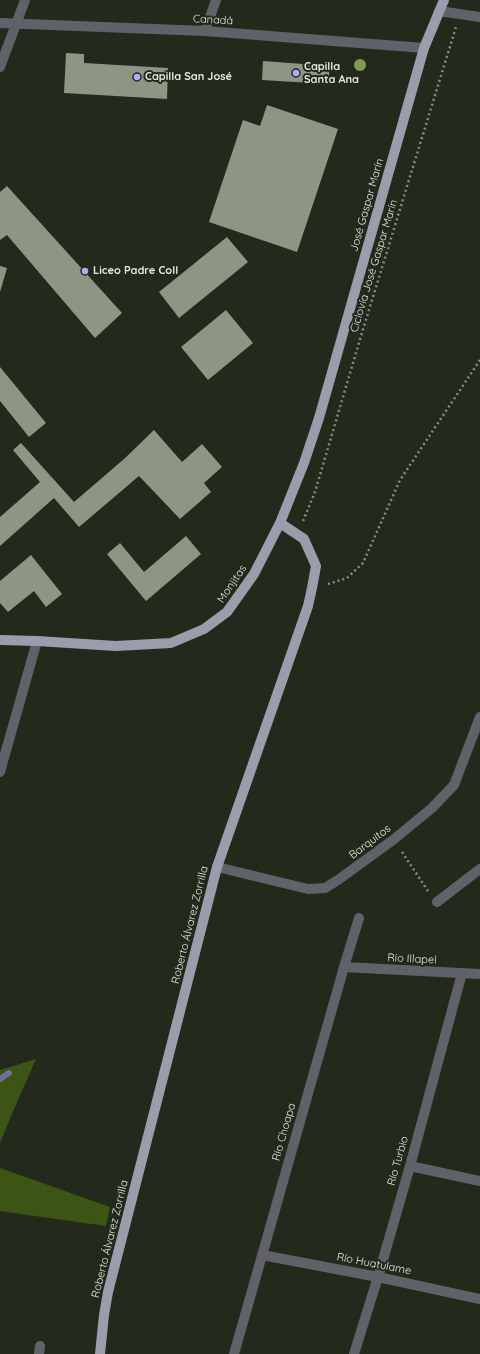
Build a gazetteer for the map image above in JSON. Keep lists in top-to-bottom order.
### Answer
{
  "streets": {
    "main road": ["José Gaspar Marín", "Monjitas", "Roberto Álvarez Zorrilla"],
    "street": [
      "Canadá",
      "Barquitos",
      "Río Illapel",
      "Río Choapa",
      "Río Turbio",
      "Río Huatulame"
    ],
    "path": ["Ciclovía José Gaspar Marín"]
  },
  "crossings": [
    ["Canadá", "José Gaspar Marín"],
    ["José Gaspar Marín", "Monjitas"],
    ["Ciclovía José Gaspar Marín", "Roberto Álvarez Zorrilla"],
    ["Monjitas", "Roberto Álvarez Zorrilla"],
    ["Barquitos", "Roberto Álvarez Zorrilla"],
    ["Río Illapel", "Río Choapa"],
    ["Río Illapel", "Río Turbio"],
    ["Río Choapa", "Río Huatulame"],
    ["Río Turbio", "Río Huatulame"]
  ],
  "places": ["Capilla Santa Ana", "Capilla San José", "Liceo Padre Coll"]
}
